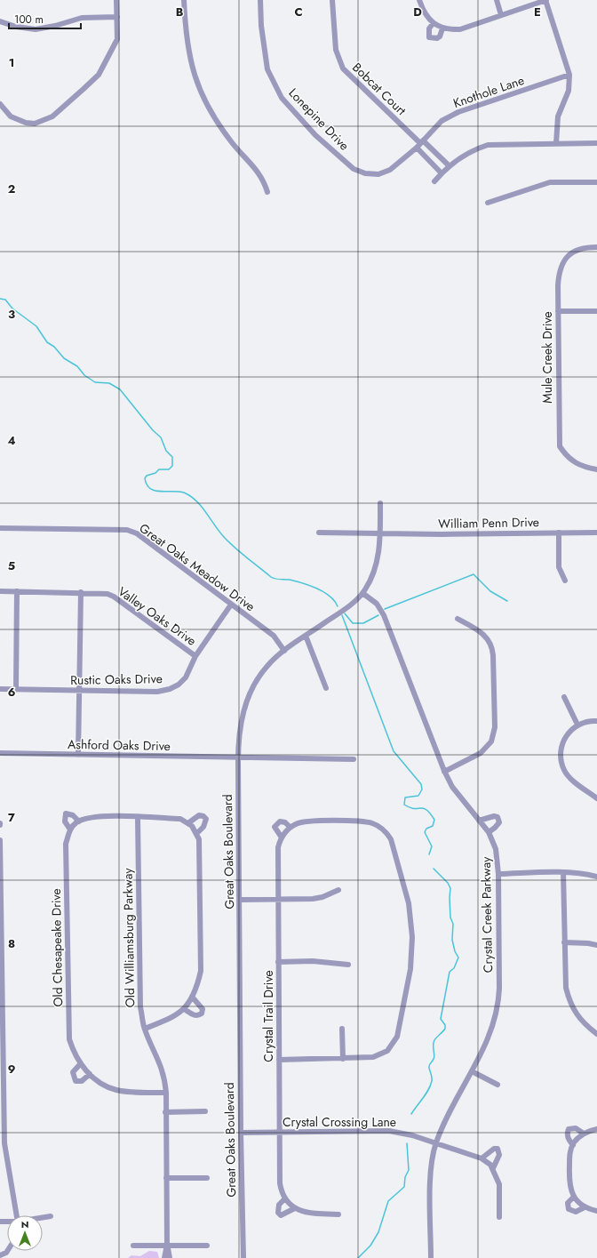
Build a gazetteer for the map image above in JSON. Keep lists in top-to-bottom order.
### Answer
{
  "streets": {
    "street": [
      "Bobcat Court",
      "Knothole Lane",
      "Lonepine Drive",
      "Mule Creek Drive",
      "William Penn Drive",
      "Great Oaks Meadow Drive",
      "Valley Oaks Drive",
      "Rustic Oaks Drive",
      "Ashford Oaks Drive",
      "Great Oaks Boulevard",
      "Crystal Creek Parkway",
      "Old Williamsburg Parkway",
      "Old Chesapeake Drive",
      "Crystal Trail Drive",
      "Crystal Crossing Lane"
    ]
  },
  "crossings": [
    ["Bobcat Court", "Knothole Lane"],
    ["Bobcat Court", "Lonepine Drive"],
    ["Knothole Lane", "Lonepine Drive"],
    ["William Penn Drive", "Great Oaks Boulevard"],
    ["Great Oaks Meadow Drive", "Rustic Oaks Drive"],
    ["Great Oaks Meadow Drive", "Great Oaks Boulevard"],
    ["Valley Oaks Drive", "Rustic Oaks Drive"],
    ["Ashford Oaks Drive", "Great Oaks Boulevard"],
    ["Great Oaks Boulevard", "Crystal Creek Parkway"],
    ["Great Oaks Boulevard", "Crystal Crossing Lane"],
    ["Crystal Creek Parkway", "Crystal Crossing Lane"],
    ["Old Williamsburg Parkway", "Old Chesapeake Drive"],
    ["Crystal Trail Drive", "Crystal Crossing Lane"]
  ],
  "scale_bar": "100 m",
  "north": "top",
  "grid": {
    "columns": [
      "B",
      "C",
      "D",
      "E"
    ],
    "rows": [
      "1",
      "2",
      "3",
      "4",
      "5",
      "6",
      "7",
      "8",
      "9"
    ]
  }
}
